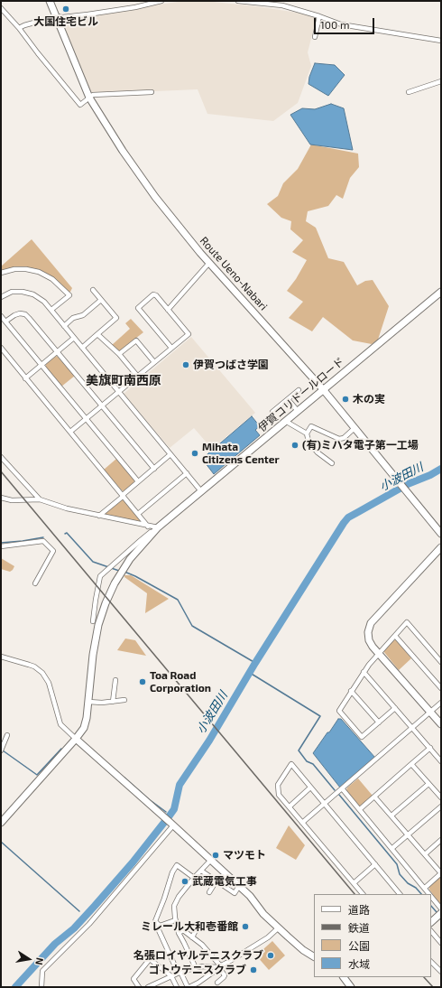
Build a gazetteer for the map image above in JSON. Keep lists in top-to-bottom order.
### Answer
{
  "streets": {
    "street": ["Route Ueno-Nabari", "伊賀コリドールロード"]
  },
  "crossings": [
    ["Route Ueno-Nabari", "伊賀コリドールロード"]
  ],
  "districts": ["美旗町南西原"],
  "water": ["小波田川"],
  "places": [
    "大国住宅ビル",
    "伊賀つばさ学園",
    "木の実",
    "(有)ミハタ電子第一工場",
    "Mihata Citizens Center",
    "Toa Road Corporation",
    "マツモト",
    "武蔵電気工事",
    "ミレール大和壱番館",
    "名張ロイヤルテニスクラブ",
    "ゴトウテニスクラブ"
  ],
  "legend": [
    "道路",
    "鉄道",
    "公園",
    "水域"
  ],
  "scale_bar": "100 m",
  "north": "right"
}
